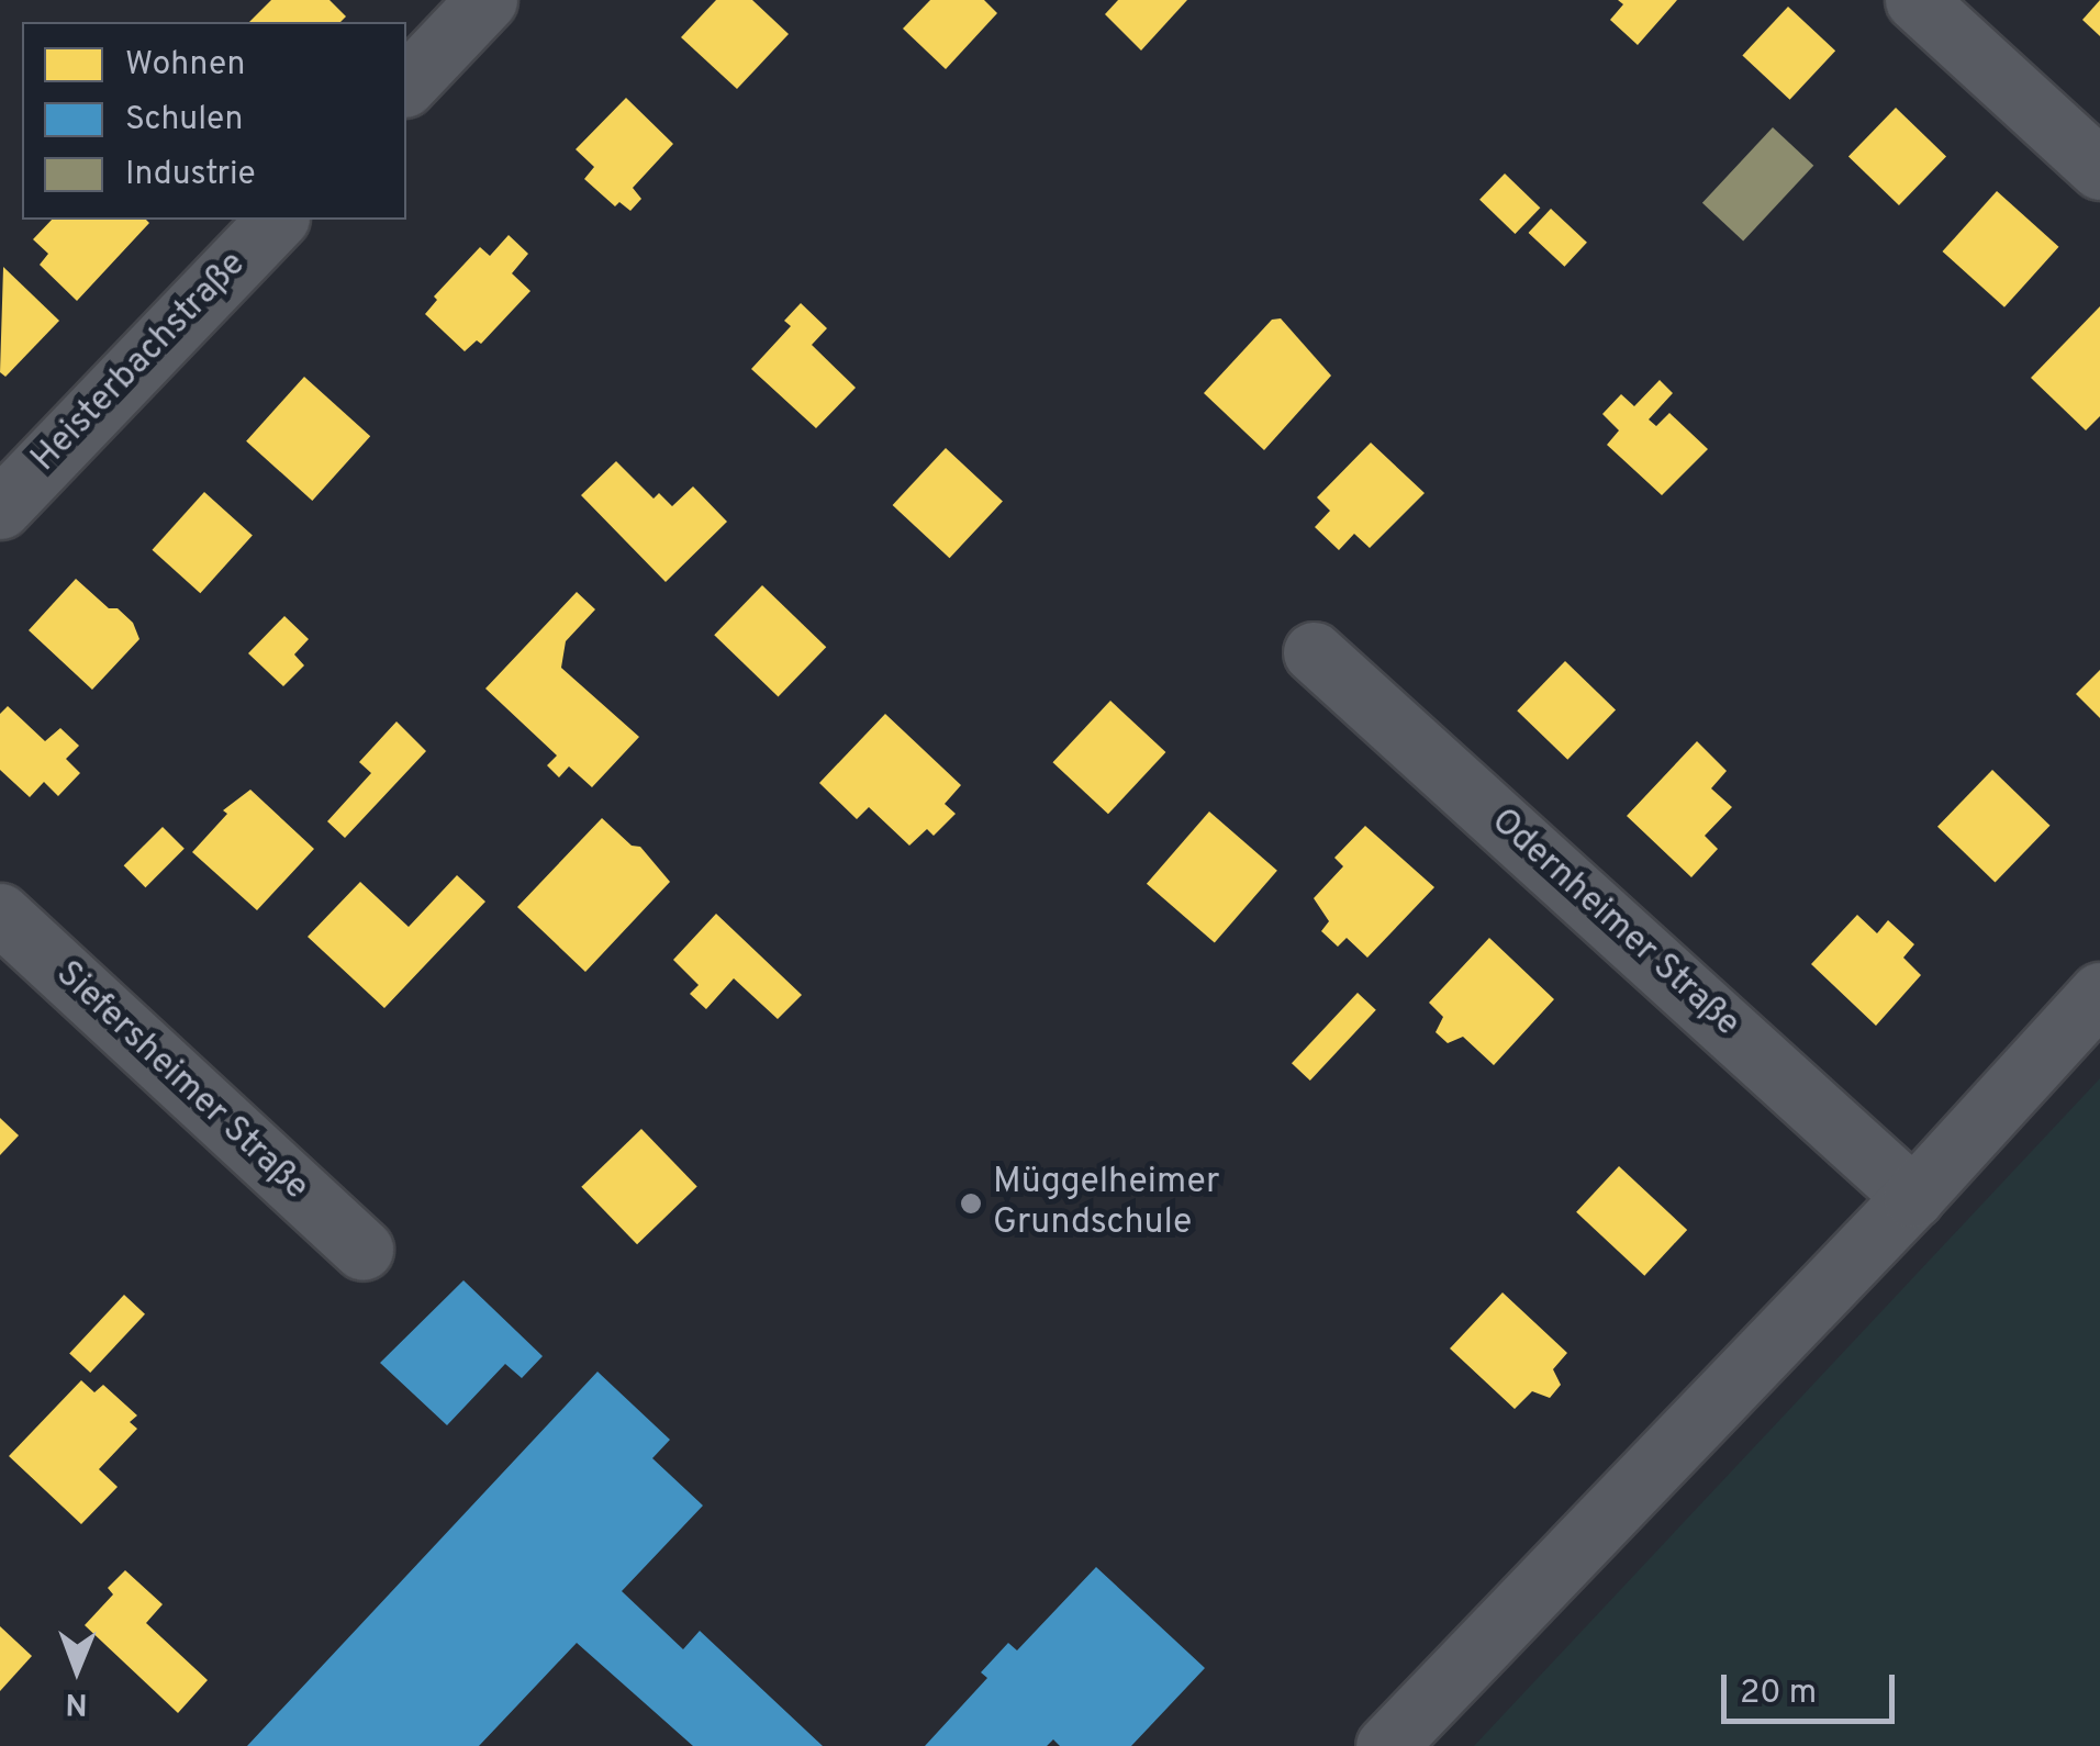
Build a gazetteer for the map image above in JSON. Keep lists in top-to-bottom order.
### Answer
{
  "streets": {
    "street": ["Heisterbachstraße", "Odernheimer Straße", "Siefersheimer Straße"]
  },
  "places": ["Müggelheimer Grundschule"],
  "legend": ["Wohnen", "Schulen", "Industrie"],
  "scale_bar": "20 m",
  "north": "bottom"
}
